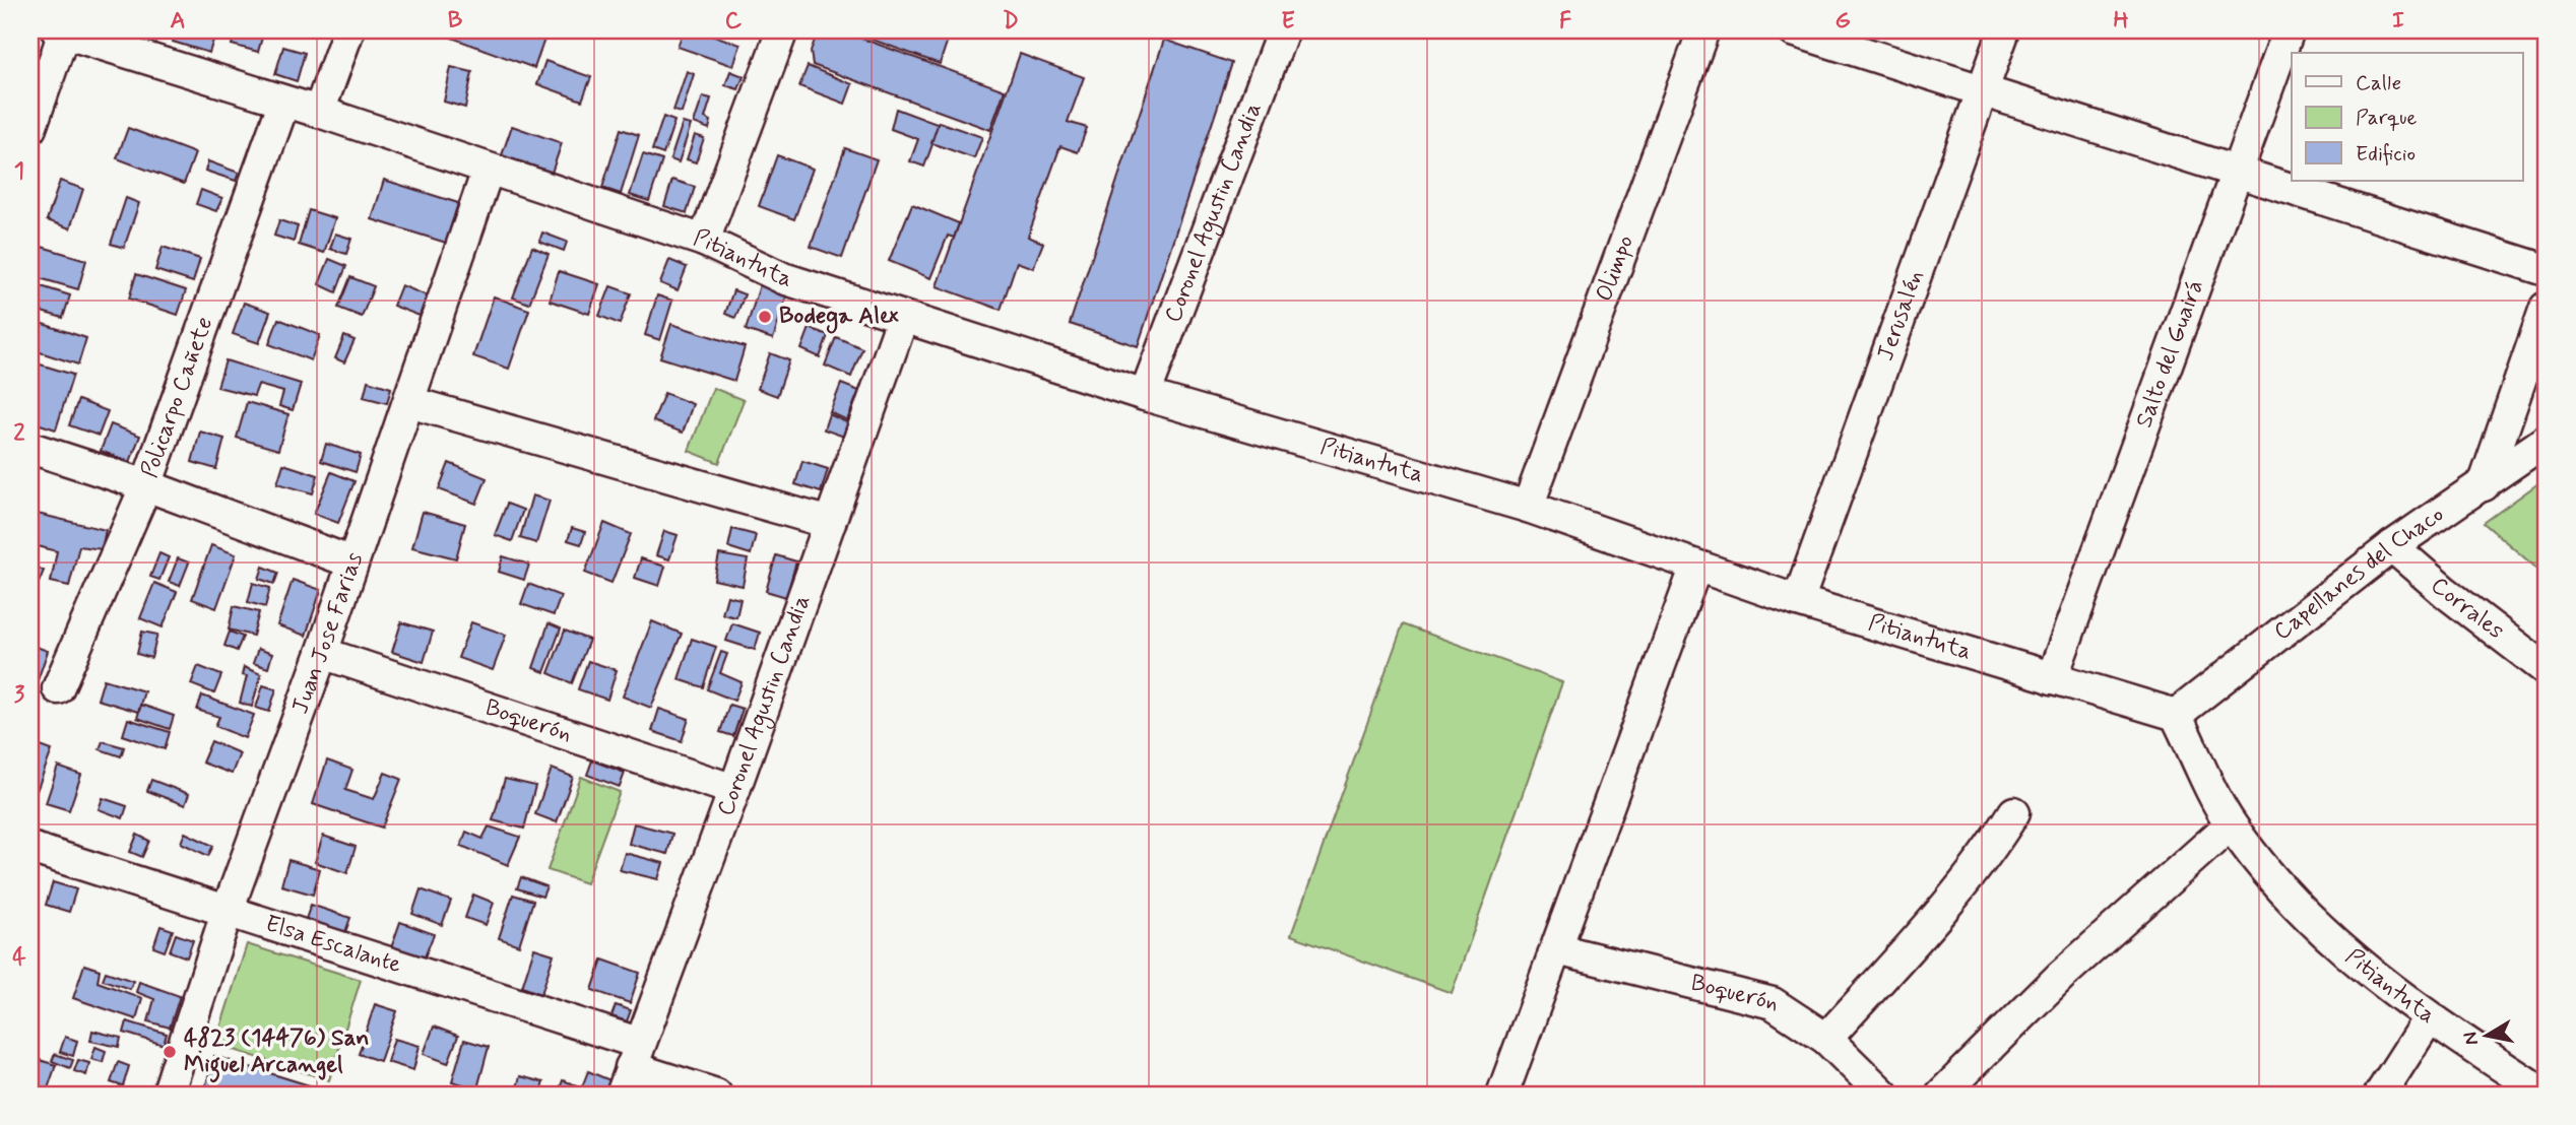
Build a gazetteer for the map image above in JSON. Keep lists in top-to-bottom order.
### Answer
{
  "streets": {
    "street": [
      "Coronel Agustin Candia",
      "Pitiantuta",
      "Olimpo",
      "Jerusalén",
      "Salto del Guairá",
      "Policarpo Cañete",
      "Capellanes del Chaco",
      "Corrales",
      "Juan Jose Farias",
      "Boquerón",
      "Elsa Escalante"
    ]
  },
  "crossings": [
    ["Coronel Agustin Candia", "Pitiantuta"],
    ["Coronel Agustin Candia", "Boquerón"],
    ["Coronel Agustin Candia", "Elsa Escalante"],
    ["Pitiantuta", "Olimpo"],
    ["Pitiantuta", "Jerusalén"],
    ["Pitiantuta", "Salto del Guairá"],
    ["Pitiantuta", "Policarpo Cañete"],
    ["Pitiantuta", "Capellanes del Chaco"],
    ["Pitiantuta", "Juan Jose Farias"],
    ["Capellanes del Chaco", "Corrales"],
    ["Juan Jose Farias", "Boquerón"],
    ["Juan Jose Farias", "Elsa Escalante"]
  ],
  "places": ["Bodega Alex", "4823 (14476) San Miguel Arcangel"],
  "legend": ["Calle", "Parque", "Edificio"],
  "north": "left",
  "grid": {
    "columns": [
      "A",
      "B",
      "C",
      "D",
      "E",
      "F",
      "G",
      "H",
      "I"
    ],
    "rows": [
      "1",
      "2",
      "3",
      "4"
    ]
  }
}
